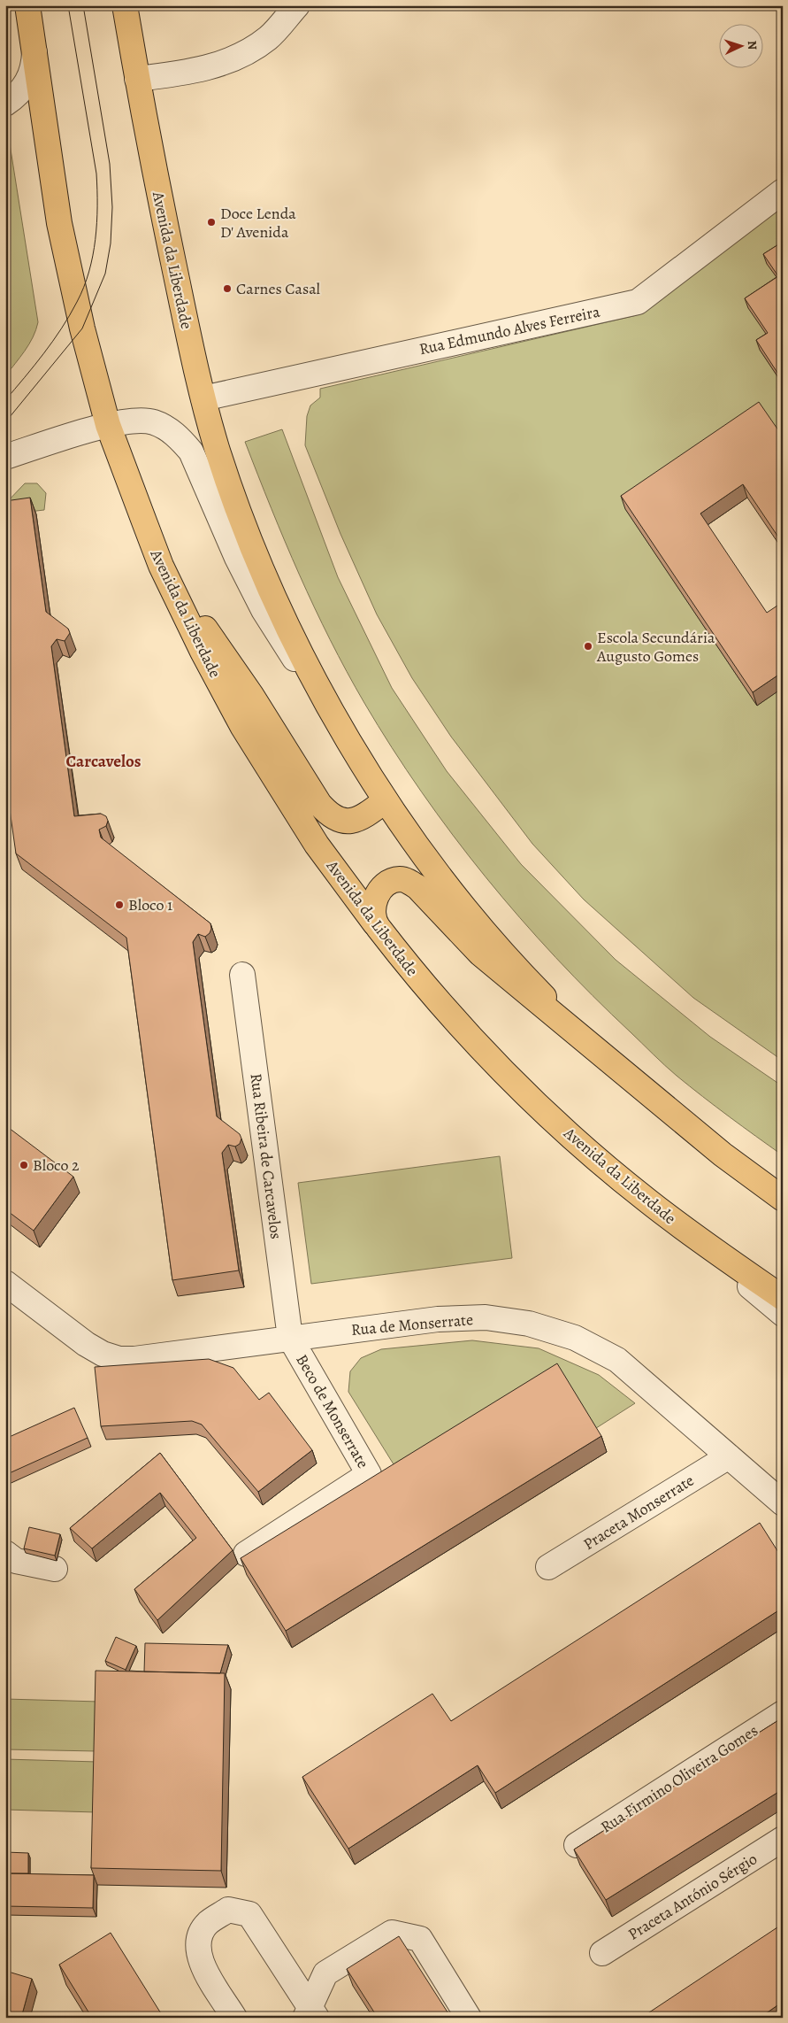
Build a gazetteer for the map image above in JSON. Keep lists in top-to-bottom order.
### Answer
{
  "streets": {
    "main road": ["Avenida da Liberdade"],
    "street": [
      "Rua Edmundo Alves Ferreira",
      "Rua Ribeira de Carcavelos",
      "Rua de Monserrate",
      "Beco de Monserrate",
      "Praceta Monserrate",
      "Rua Firmino Oliveira Gomes",
      "Praceta António Sérgio"
    ]
  },
  "crossings": [
    ["Avenida da Liberdade", "Rua Edmundo Alves Ferreira"],
    ["Rua Ribeira de Carcavelos", "Rua de Monserrate"],
    ["Rua Ribeira de Carcavelos", "Beco de Monserrate"],
    ["Rua de Monserrate", "Beco de Monserrate"],
    ["Rua de Monserrate", "Praceta Monserrate"]
  ],
  "districts": ["Carcavelos"],
  "places": [
    "Doce Lenda D' Avenida",
    "Carnes Casal",
    "Escola Secundária Augusto Gomes",
    "Bloco 1",
    "Bloco 2"
  ],
  "north": "right"
}
